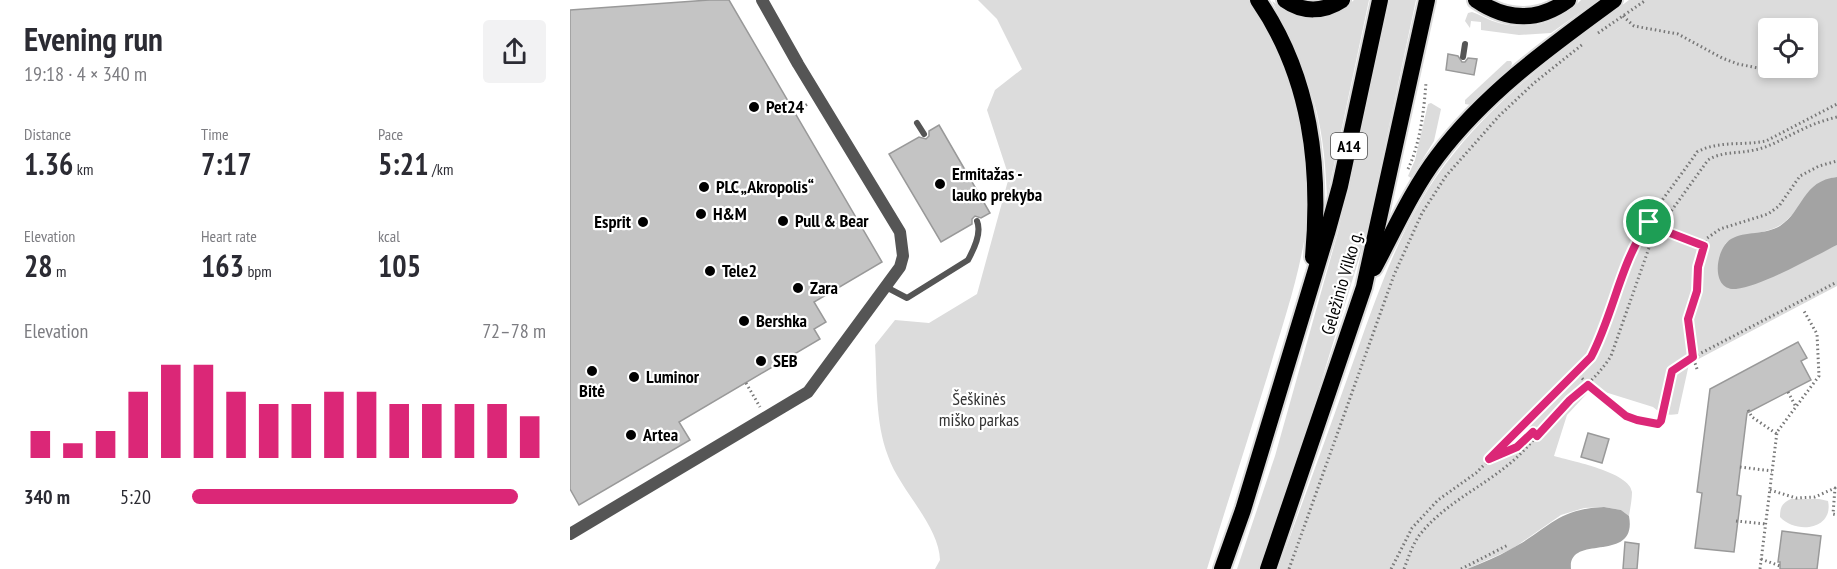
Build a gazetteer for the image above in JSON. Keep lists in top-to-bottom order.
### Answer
{
  "streets": {
    "highway": ["A14", "Geležinio Vilko g."]
  },
  "parks": ["Šeškinės miško parkas"],
  "places": [
    "Pet24",
    "Ermitažas - lauko prekyba",
    "PLC „Akropolis“",
    "H&M",
    "Pull & Bear",
    "Esprit",
    "Tele2",
    "Zara",
    "Bershka",
    "SEB",
    "Bitė",
    "Luminor",
    "Artea"
  ],
  "page": {
    "heading": ["Evening run", "19:18 · 4 × 340 m"],
    "stats": [
      ["Distance", "1.36 km"],
      ["Time", "7:17"],
      ["Pace", "5:21 /km"],
      ["Elevation", "28 m"],
      ["Heart rate", "163 bpm"],
      ["kcal", "105"]
    ],
    "chart": ["Elevation", "72–78 m"],
    "list": [
      {
        "name": "340 m",
        "note": "5:20"
      }
    ]
  }
}
